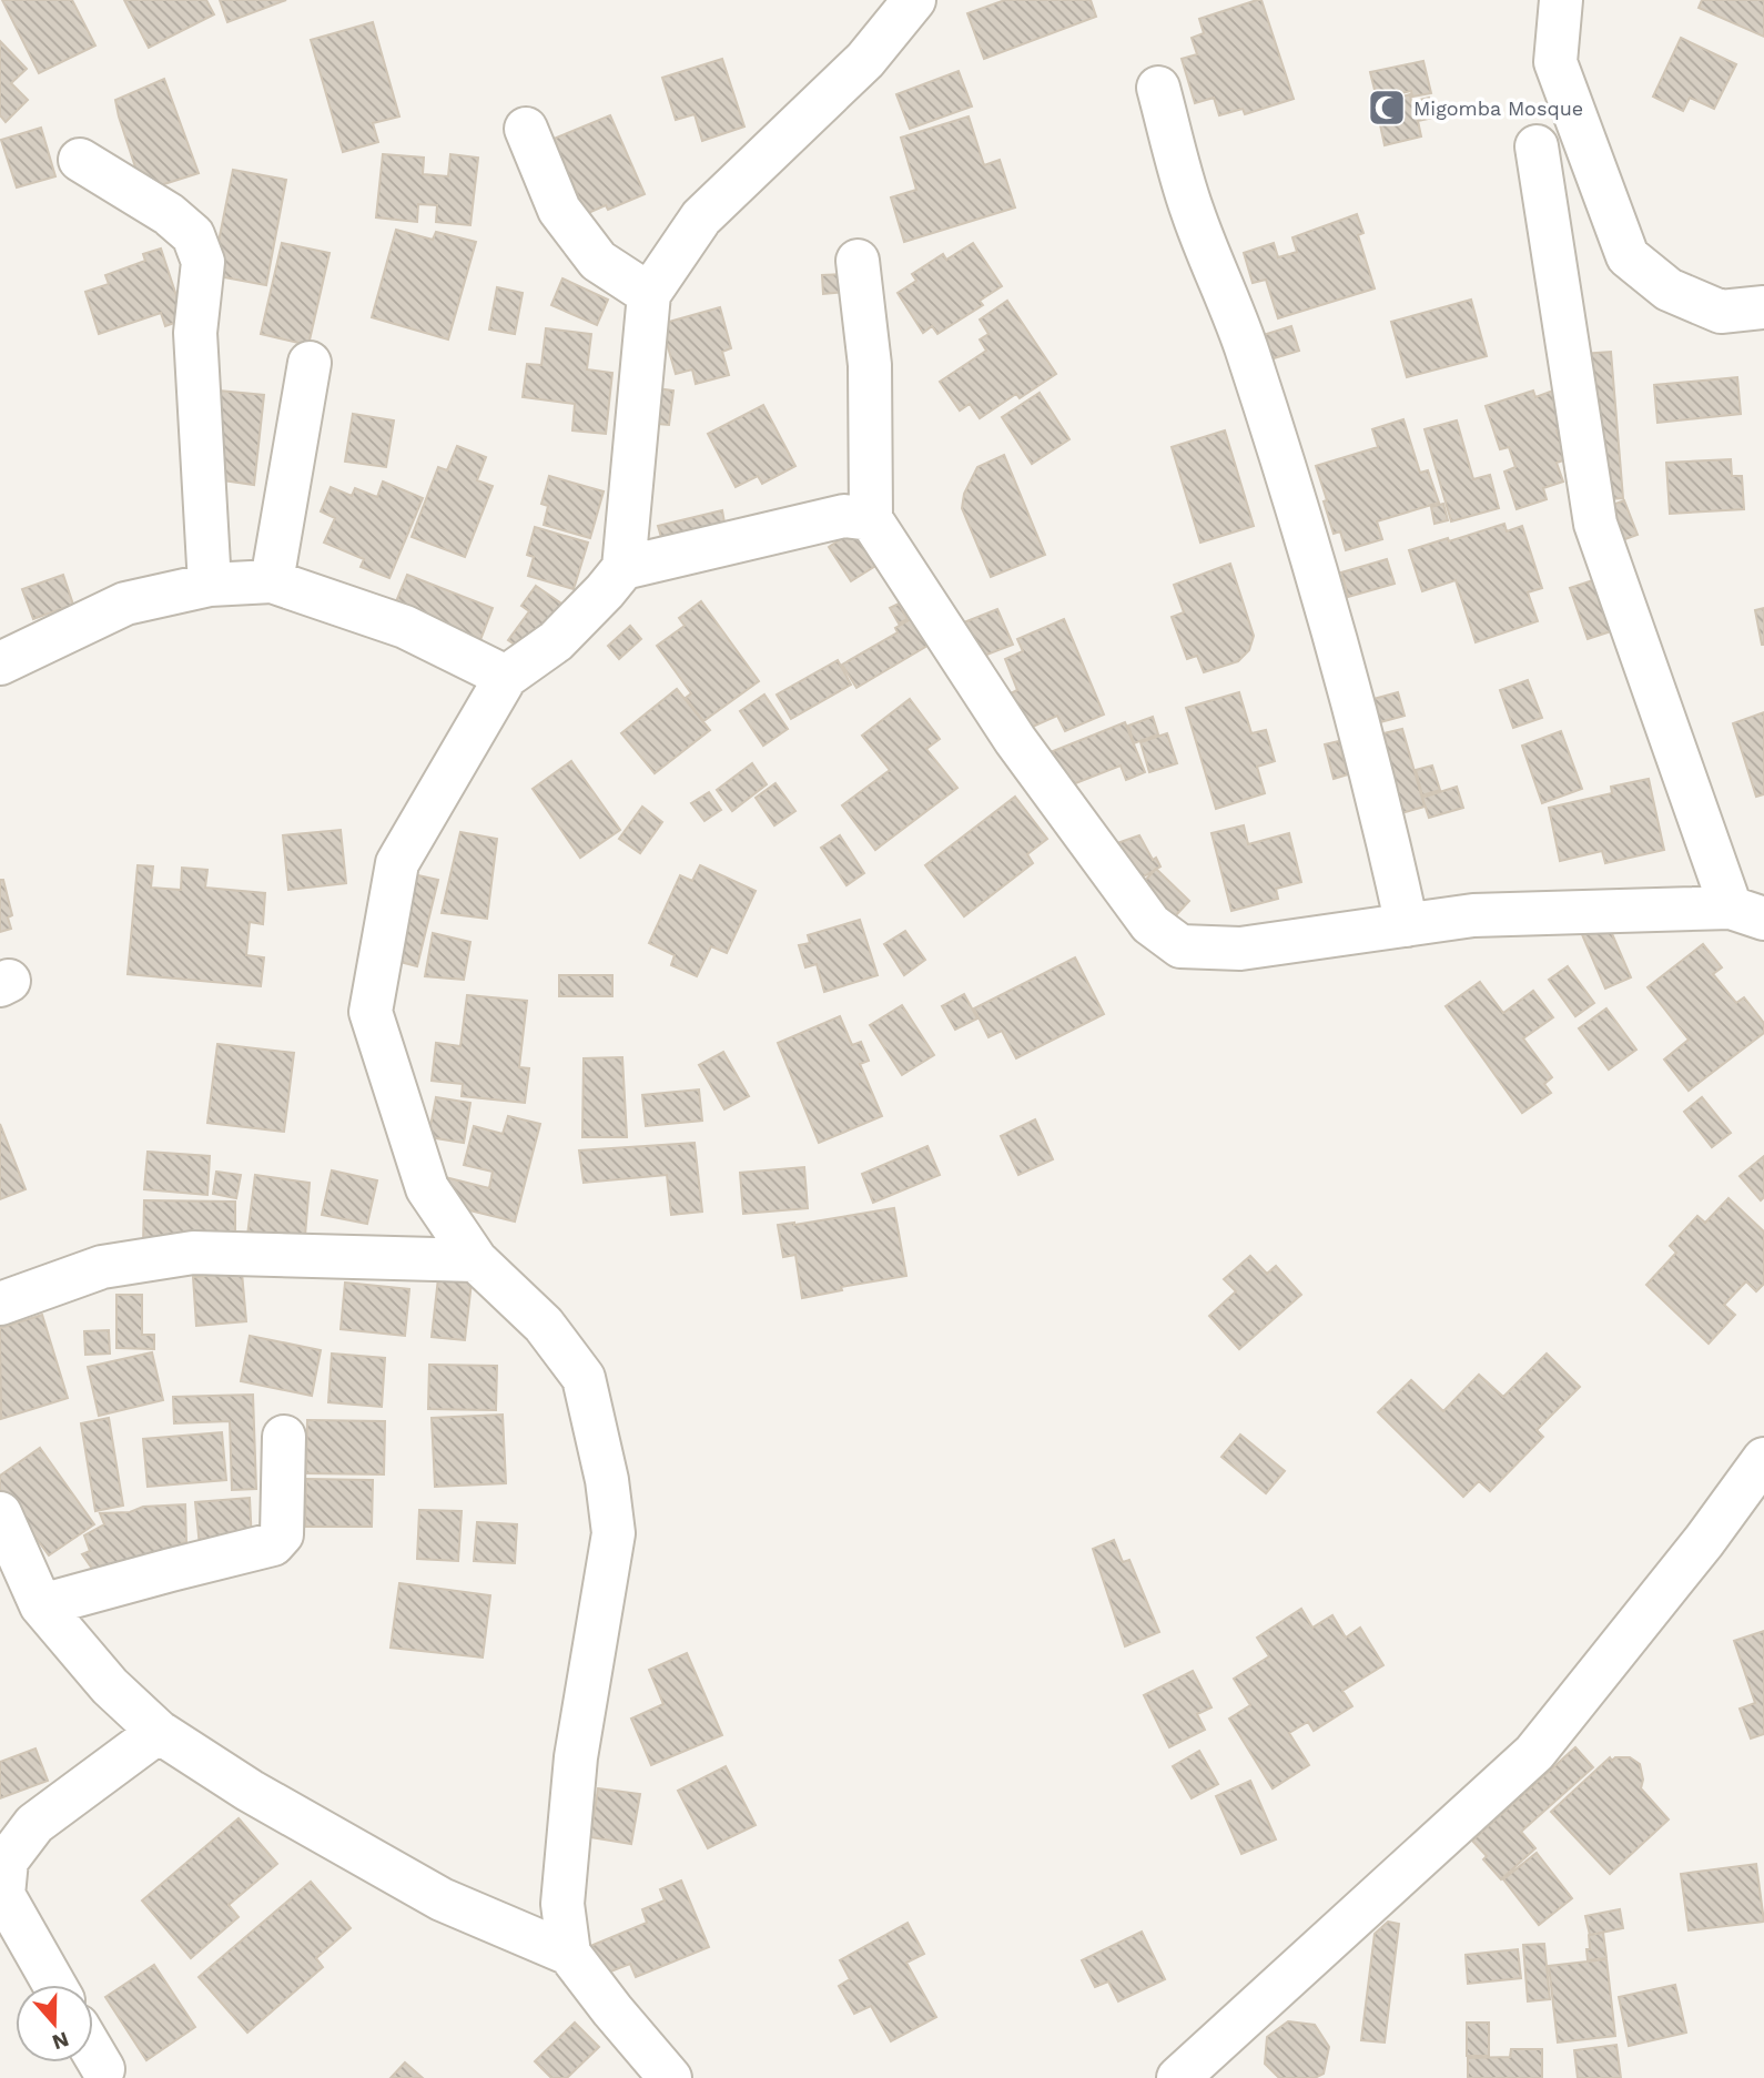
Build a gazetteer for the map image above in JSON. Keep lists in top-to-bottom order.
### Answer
{
  "places": {
    "mosque": ["Migomba Mosque"]
  },
  "north": "bottom"
}
